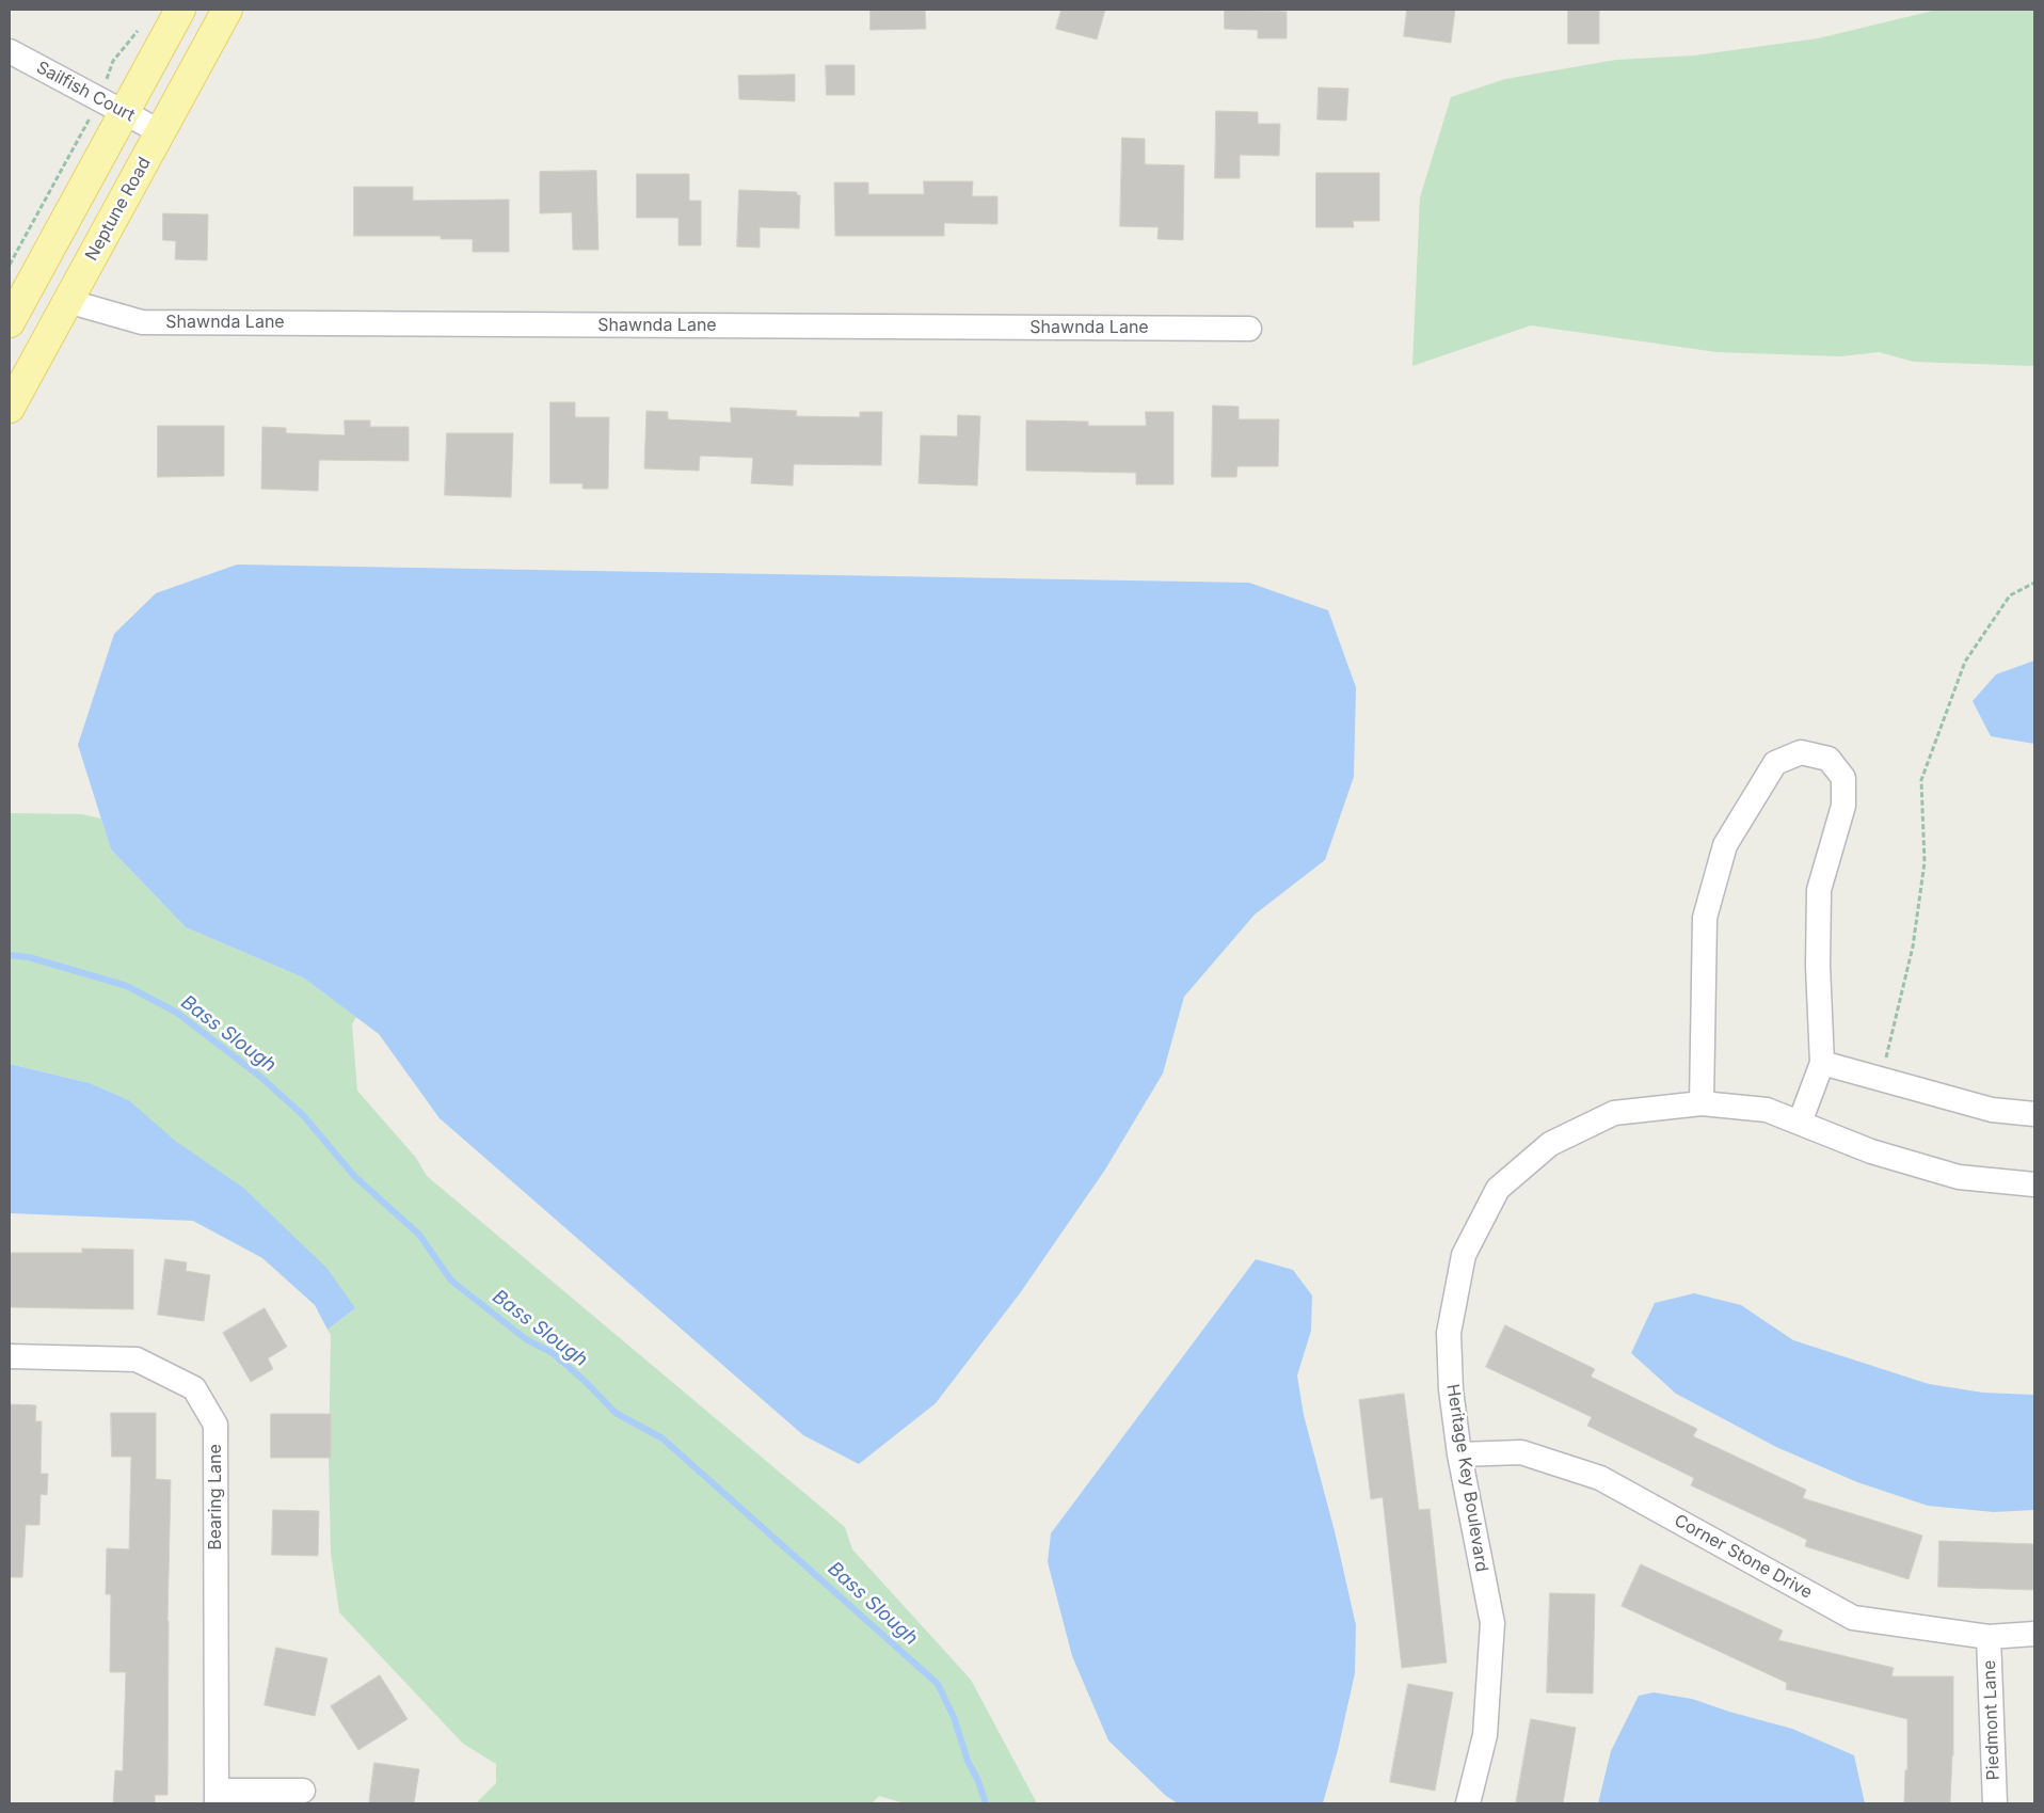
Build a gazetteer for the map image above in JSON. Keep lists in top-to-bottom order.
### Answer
{
  "streets": {
    "main road": ["Neptune Road"],
    "street": [
      "Sailfish Court",
      "Shawnda Lane",
      "Heritage Key Boulevard",
      "Bearing Lane",
      "Corner Stone Drive",
      "Piedmont Lane"
    ]
  },
  "crossings": [
    ["Sailfish Court", "Neptune Road"],
    ["Neptune Road", "Shawnda Lane"],
    ["Heritage Key Boulevard", "Corner Stone Drive"],
    ["Corner Stone Drive", "Piedmont Lane"]
  ],
  "water": ["Bass Slough"]
}
